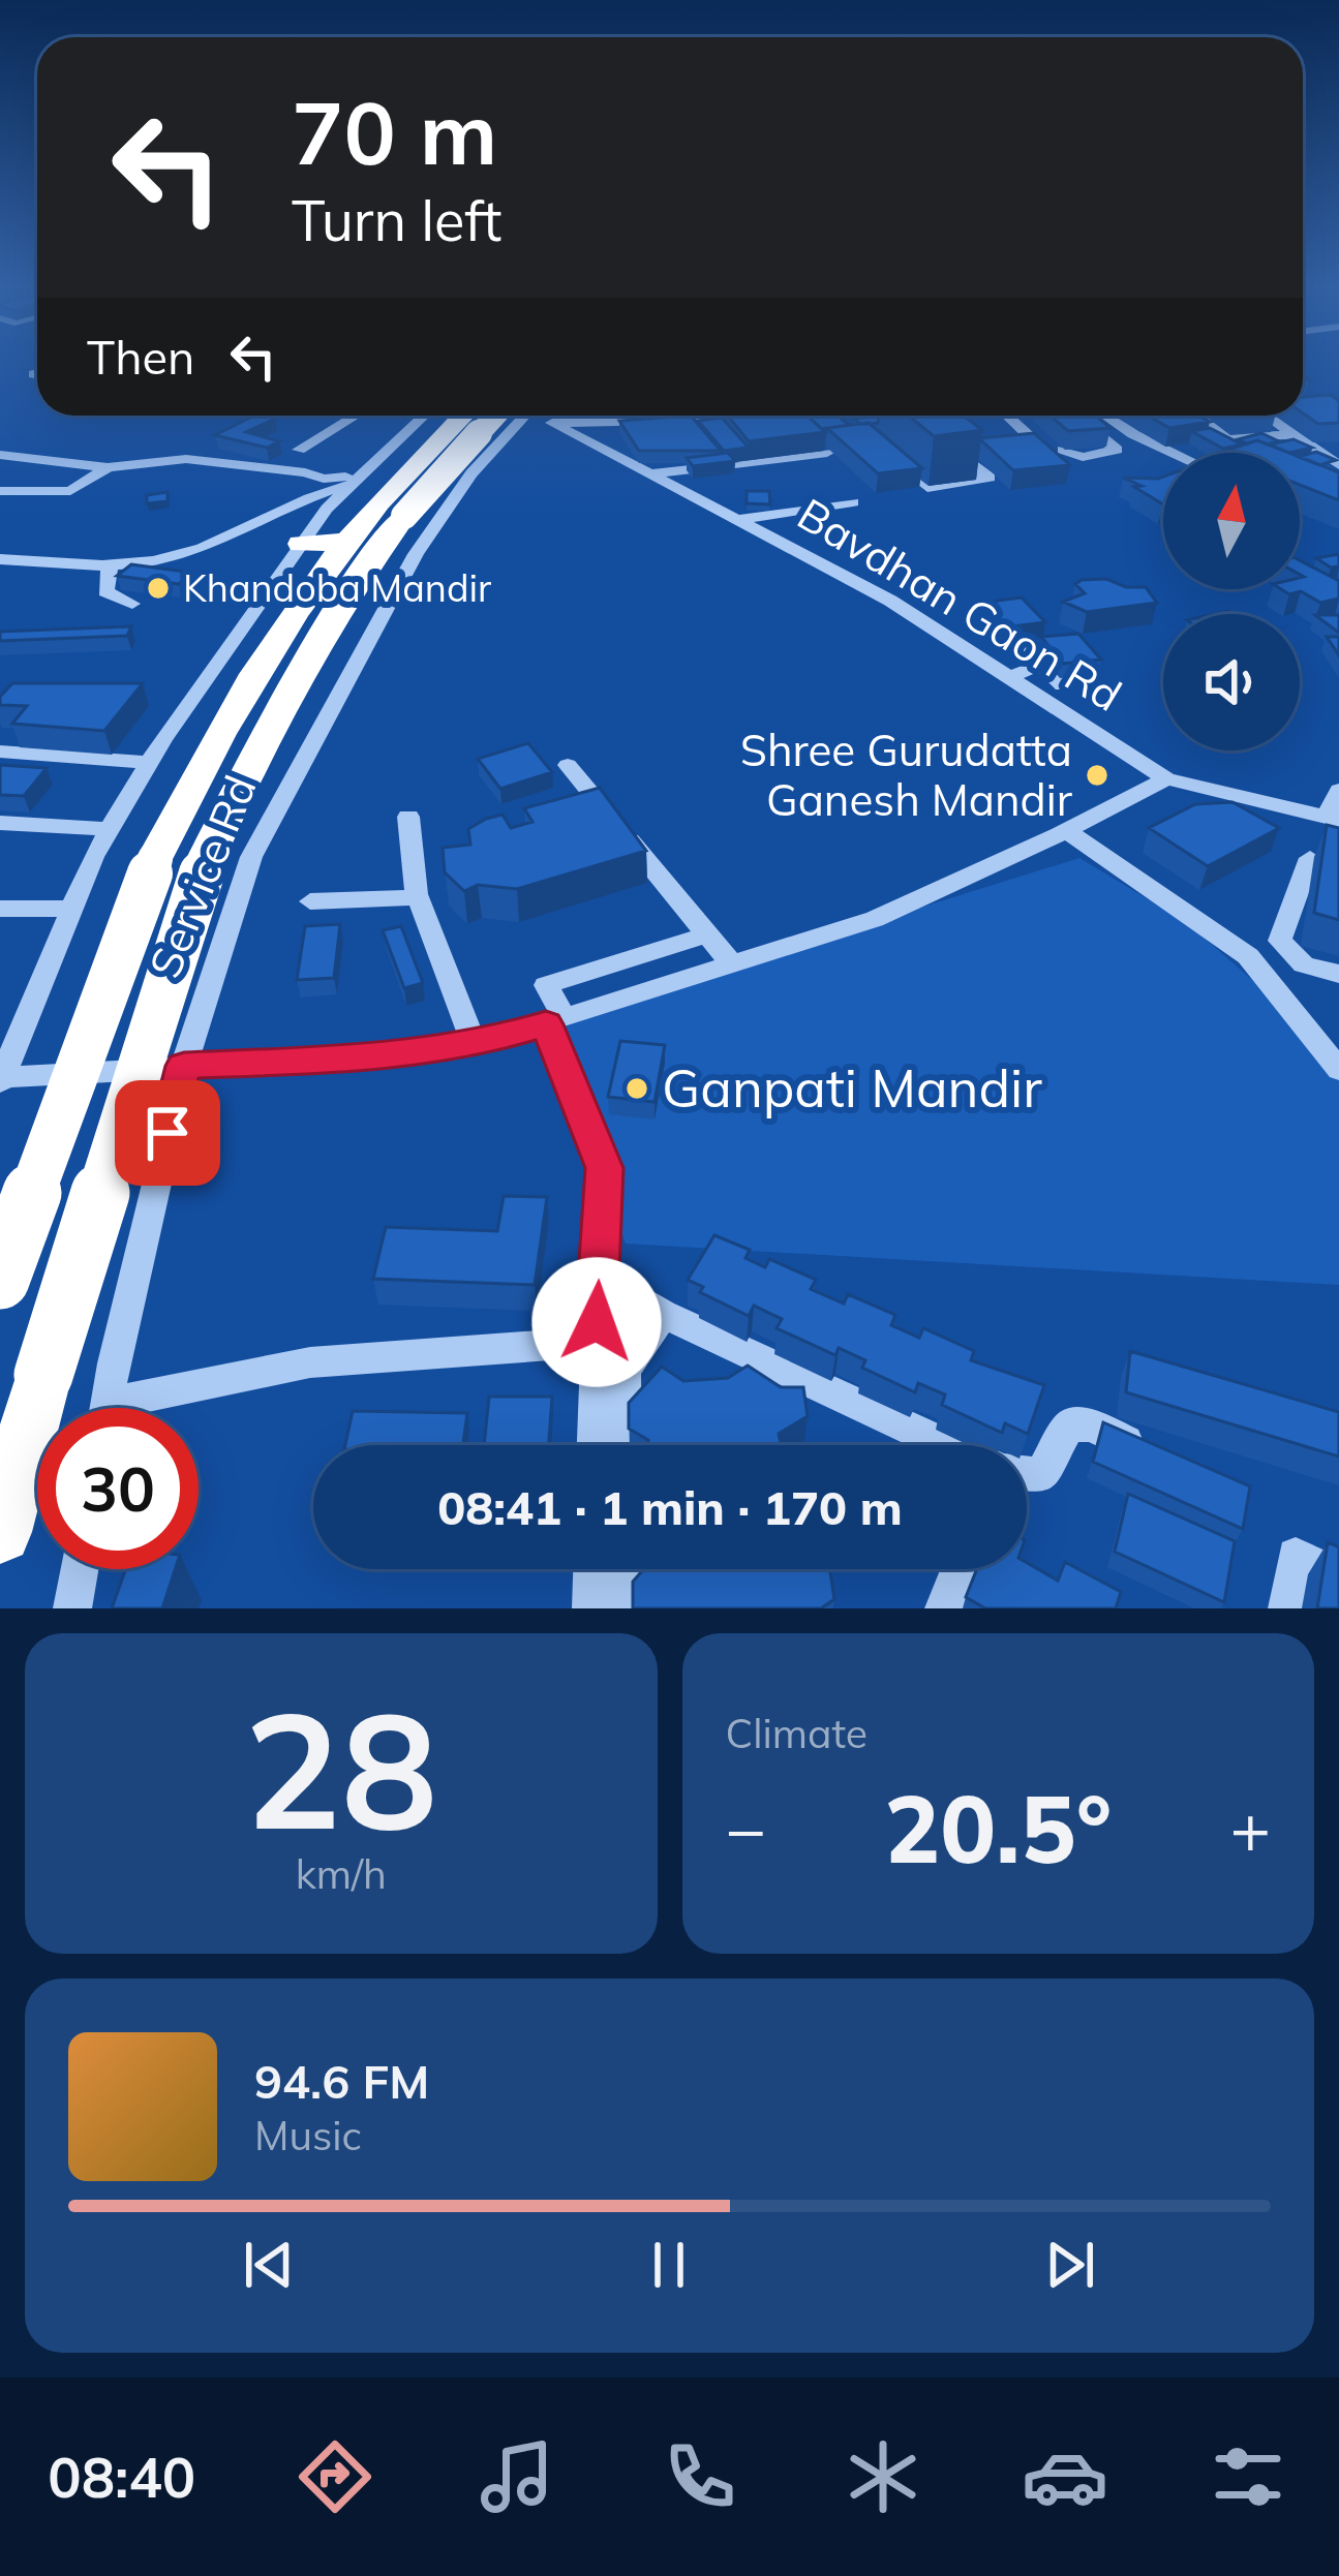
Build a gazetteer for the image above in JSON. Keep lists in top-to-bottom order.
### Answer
{
  "streets": {
    "street": ["Bavdhan Gaon Rd", "Service Rd"]
  },
  "places": ["Khandoba Mandir", "Shree Gurudatta Ganesh Mandir", "Ganpati Mandir"],
  "north": "top",
  "page": {
    "turn": ["70 m", "Turn left"],
    "then": "Then",
    "limit": "30",
    "trip": "08:41 · 1 min · 170 m",
    "tile": [
      ["28", "km/h"],
      "Climate"
    ],
    "heat": ["−", "20.5°", "+"],
    "song": ["94.6 FM", "Music"],
    "tabs": "08:40"
  }
}
